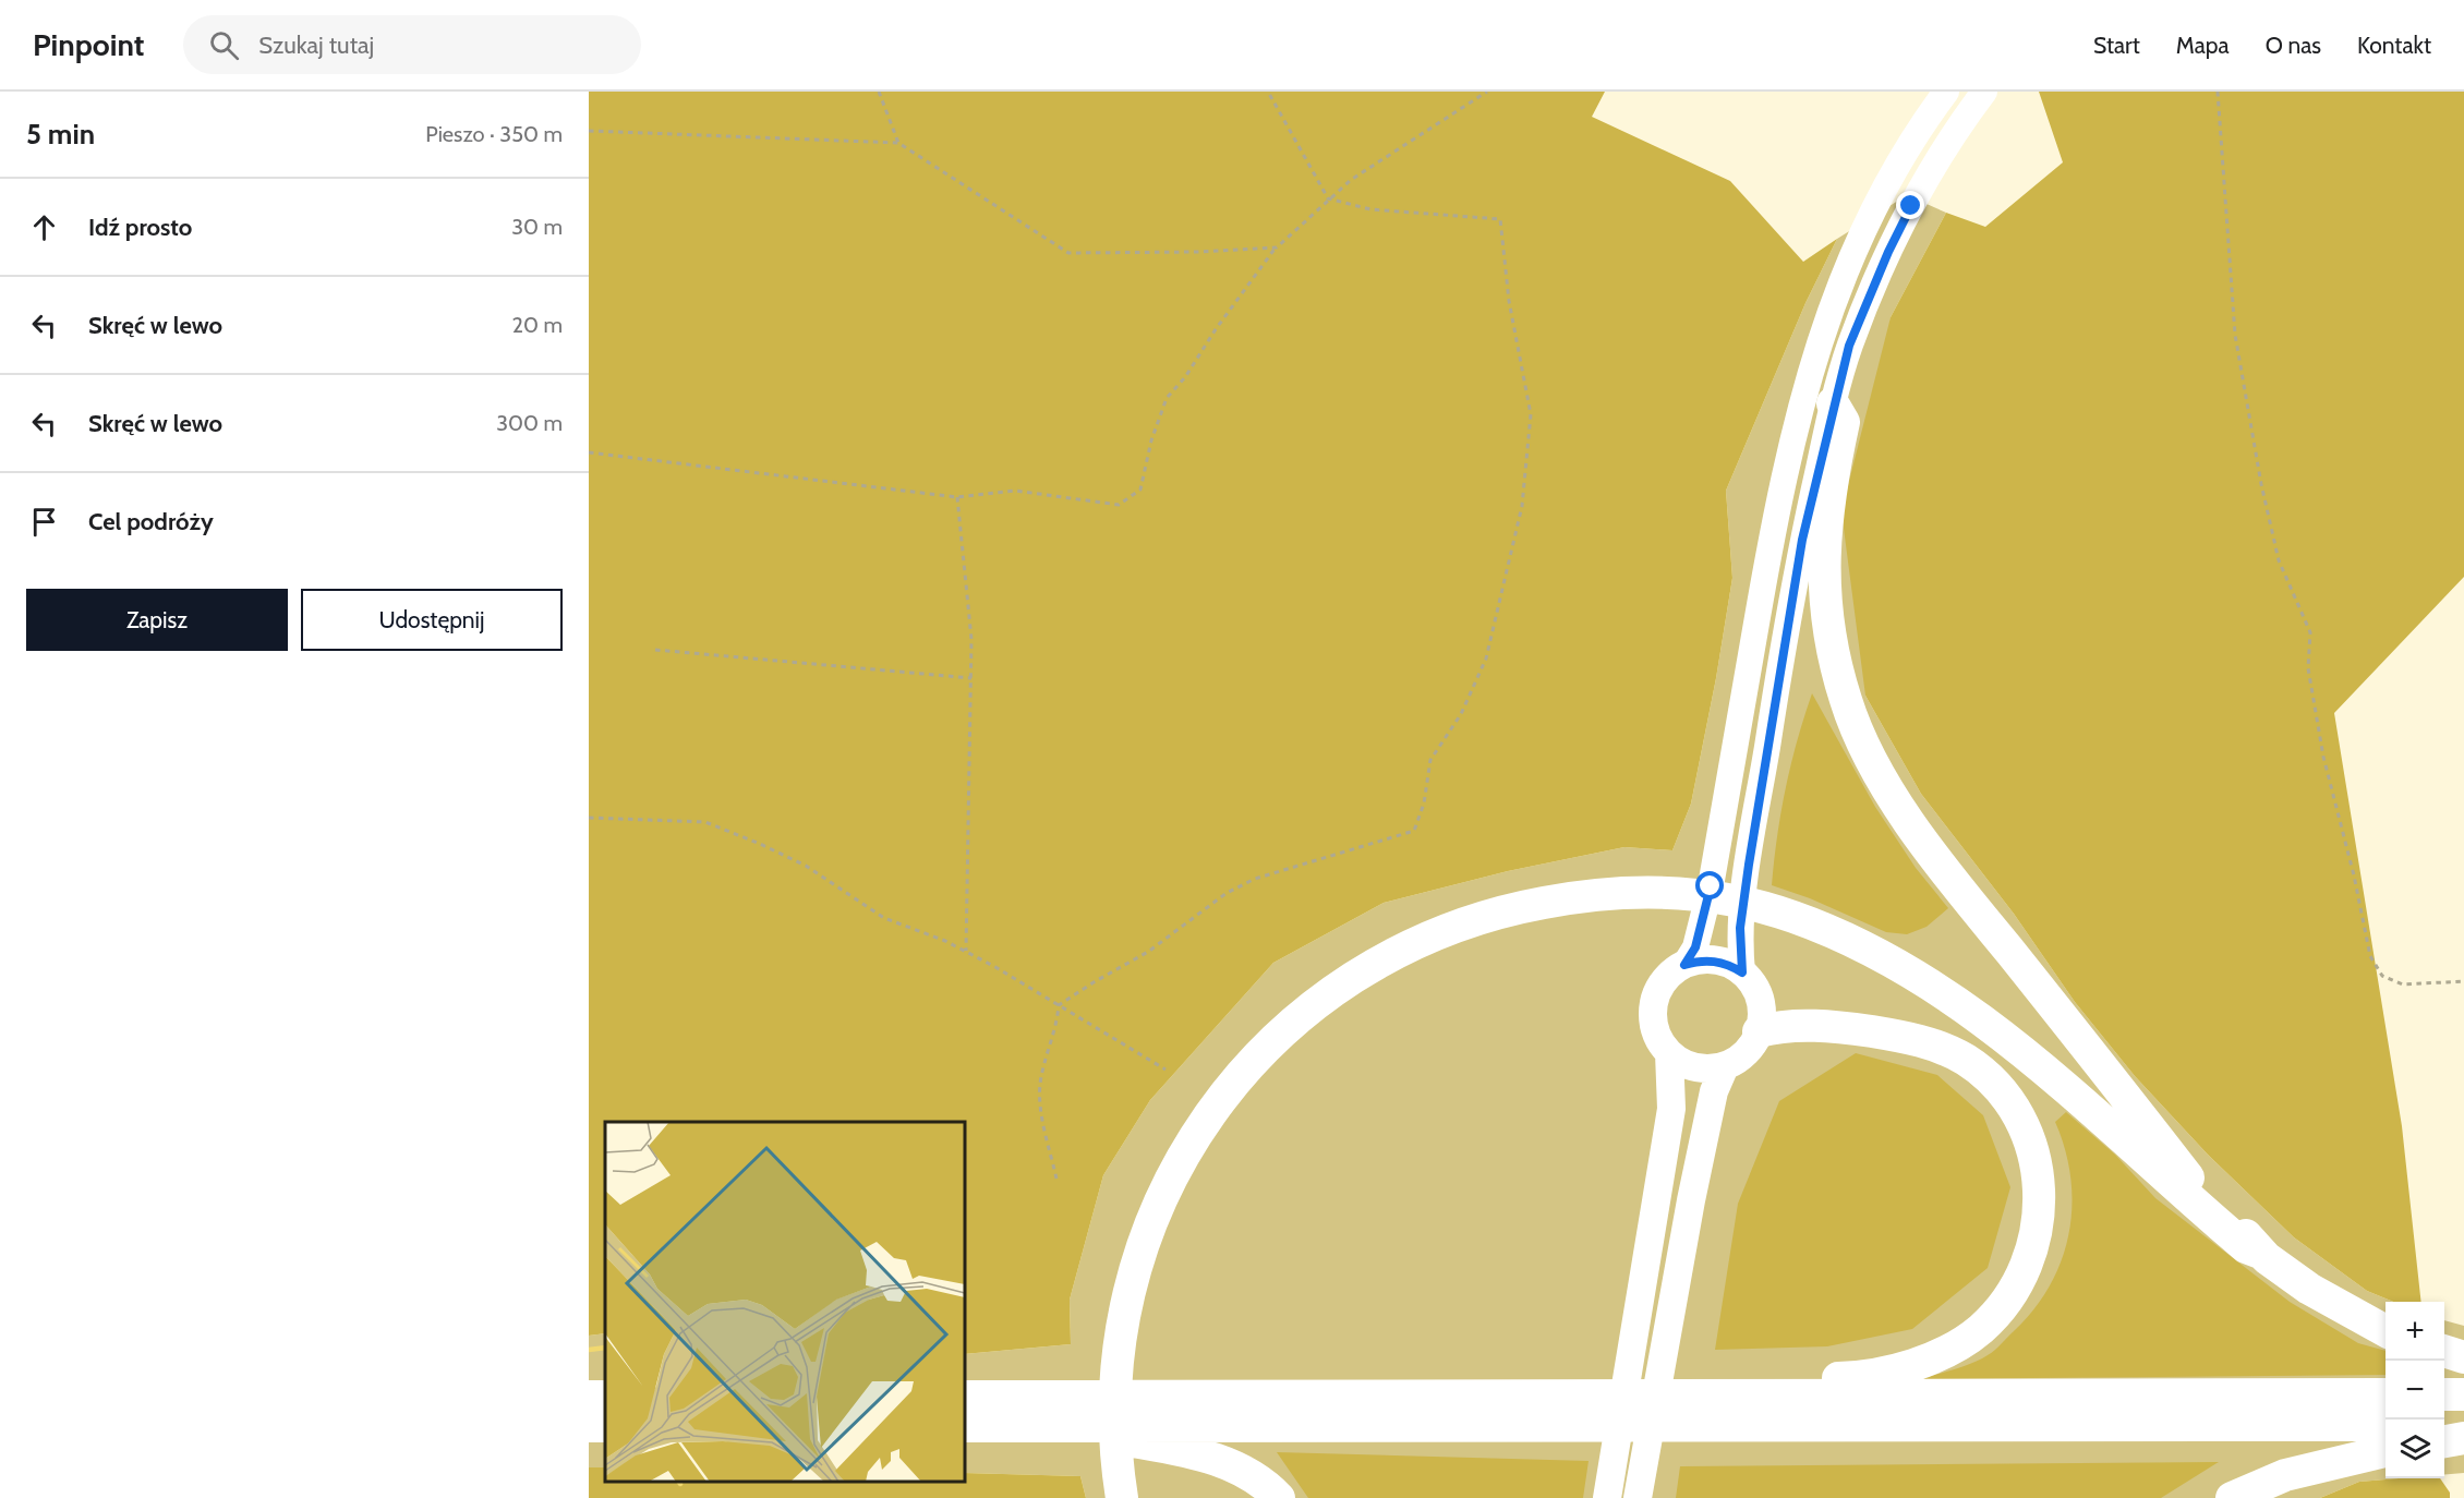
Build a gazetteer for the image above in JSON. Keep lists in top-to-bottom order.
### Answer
{
  "page": {
    "header": "Pinpoint",
    "search": "Szukaj tutaj",
    "nav": [
      "Start",
      "Mapa",
      "O nas",
      "Kontakt"
    ],
    "heading": ["5 min", "Pieszo · 350 m"],
    "list": [
      ["Idź prosto", "30 m"],
      ["Skręć w lewo", "20 m"],
      ["Skręć w lewo", "300 m"],
      "Cel podróży"
    ],
    "buttons": ["Zapisz", "Udostępnij"],
    "map_buttons": ["+", "−"]
  }
}
